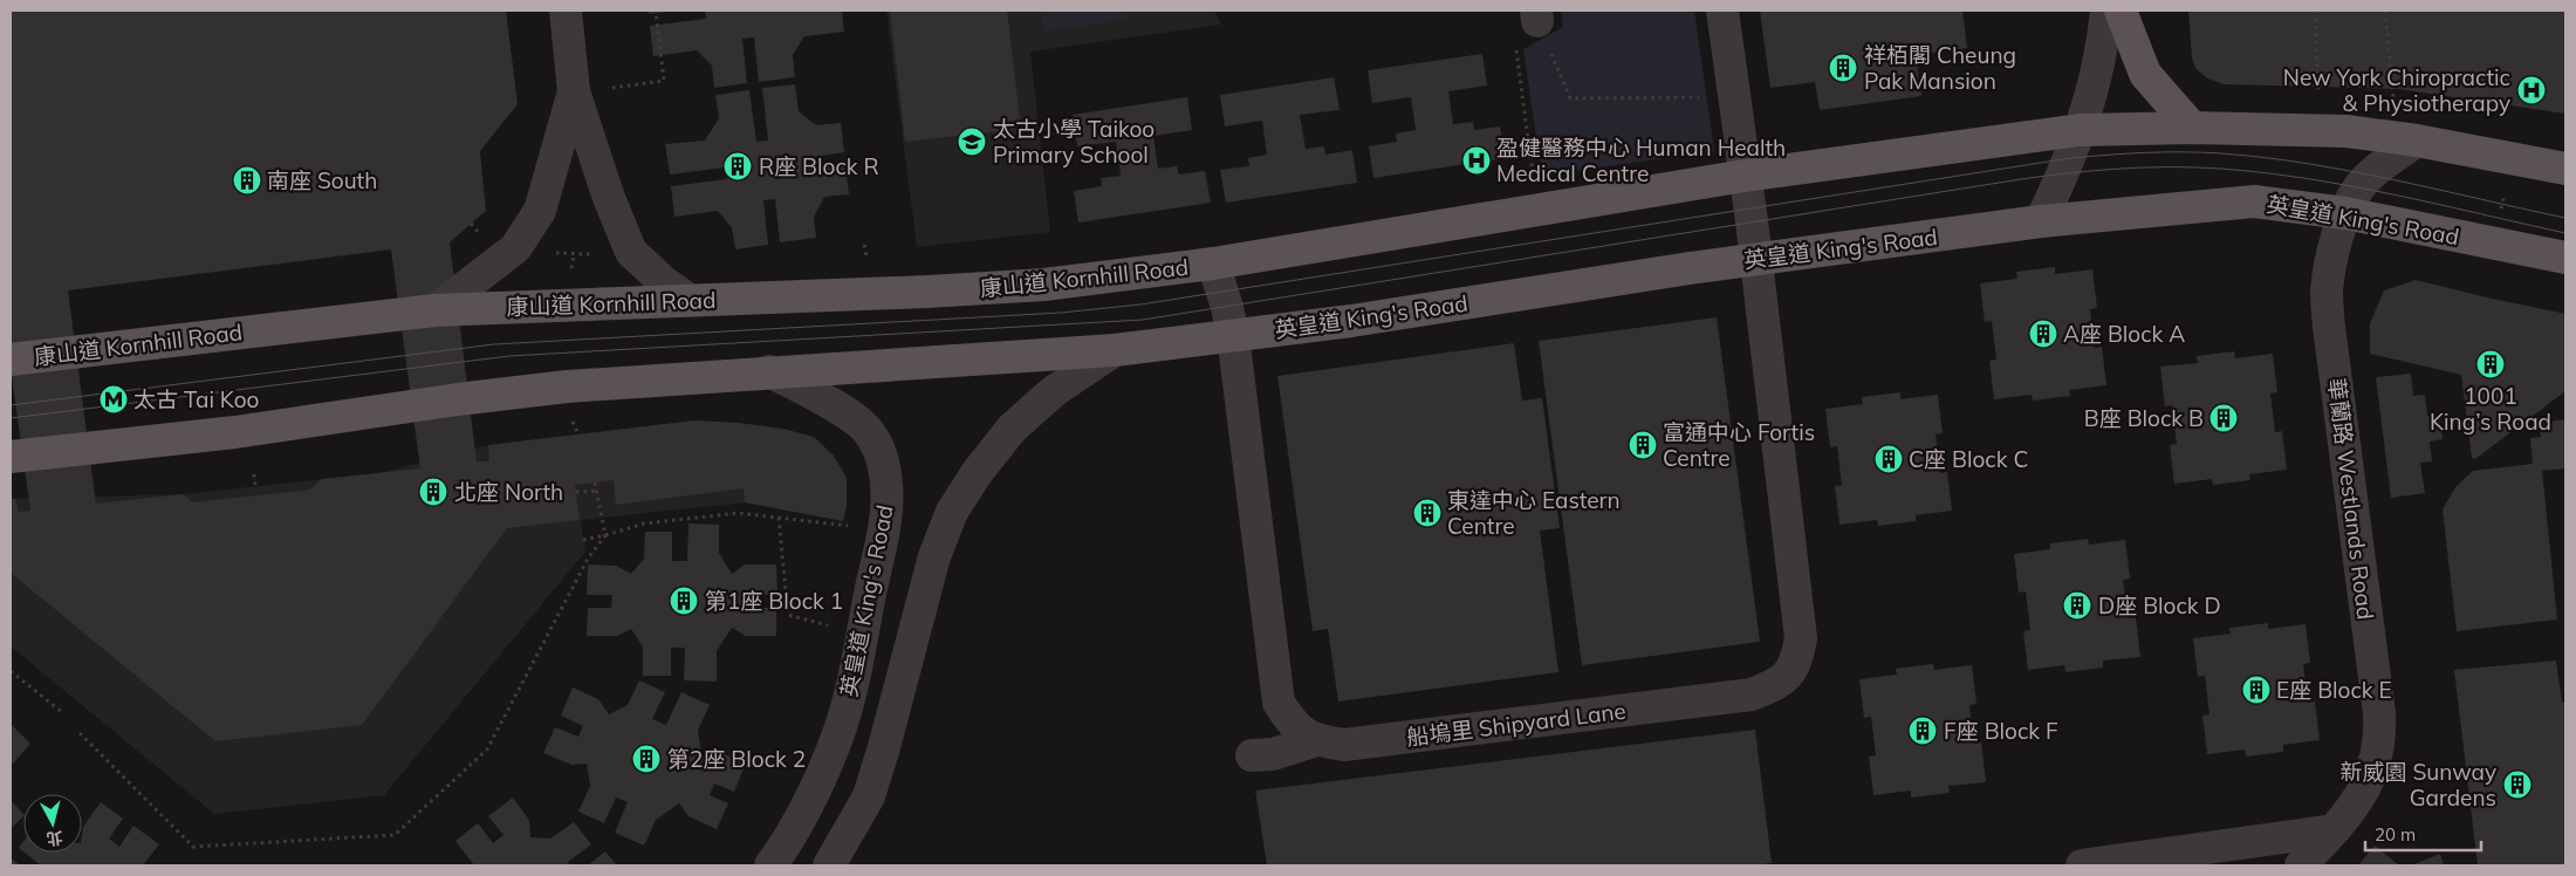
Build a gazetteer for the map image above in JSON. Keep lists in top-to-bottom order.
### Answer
{
  "streets": {
    "main road": ["英皇道 King's Road", "康山道 Kornhill Road"],
    "street": ["華蘭路 Westlands Road", "船塢里 Shipyard Lane"]
  },
  "crossings": [
    ["英皇道 King's Road", "華蘭路 Westlands Road"],
    ["英皇道 King's Road", "船塢里 Shipyard Lane"],
    ["康山道 Kornhill Road", "船塢里 Shipyard Lane"]
  ],
  "places": {
    "building": [
      "祥栢閣 Cheung Pak Mansion",
      "R座 Block R",
      "南座 South",
      "A座 Block A",
      "1001 King’s Road",
      "B座 Block B",
      "富通中心 Fortis Centre",
      "C座 Block C",
      "北座 North",
      "東達中心 Eastern Centre",
      "第1座 Block 1",
      "D座 Block D",
      "E座 Block E",
      "F座 Block F",
      "第2座 Block 2",
      "新威園 Sunway Gardens"
    ],
    "hospital": ["New York Chiropractic & Physiotherapy", "盈健醫務中心 Human Health Medical Centre"],
    "school or university": ["太古小學 Taikoo Primary School"],
    "metro station": ["太古 Tai Koo"]
  },
  "scale_bar": "20 m",
  "north": "bottom"
}
